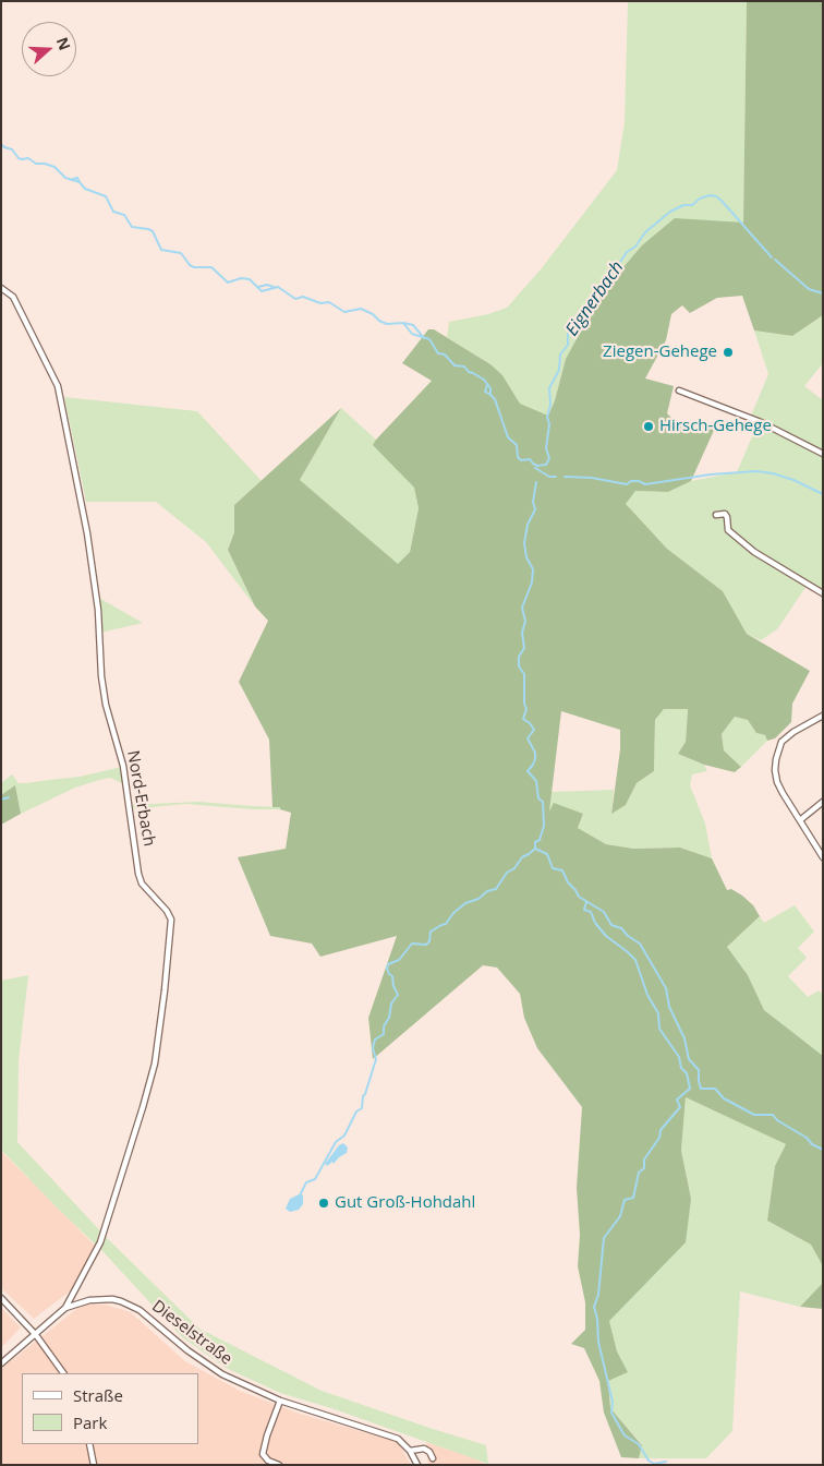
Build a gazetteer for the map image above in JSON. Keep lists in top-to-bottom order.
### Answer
{
  "streets": {
    "street": ["Nord-Erbach", "Dieselstraße"]
  },
  "crossings": [
    ["Nord-Erbach", "Dieselstraße"]
  ],
  "water": ["Eignerbach"],
  "places": ["Ziegen-Gehege", "Hirsch-Gehege", "Gut Groß-Hohdahl"],
  "legend": ["Straße", "Park"],
  "north": "right"
}
